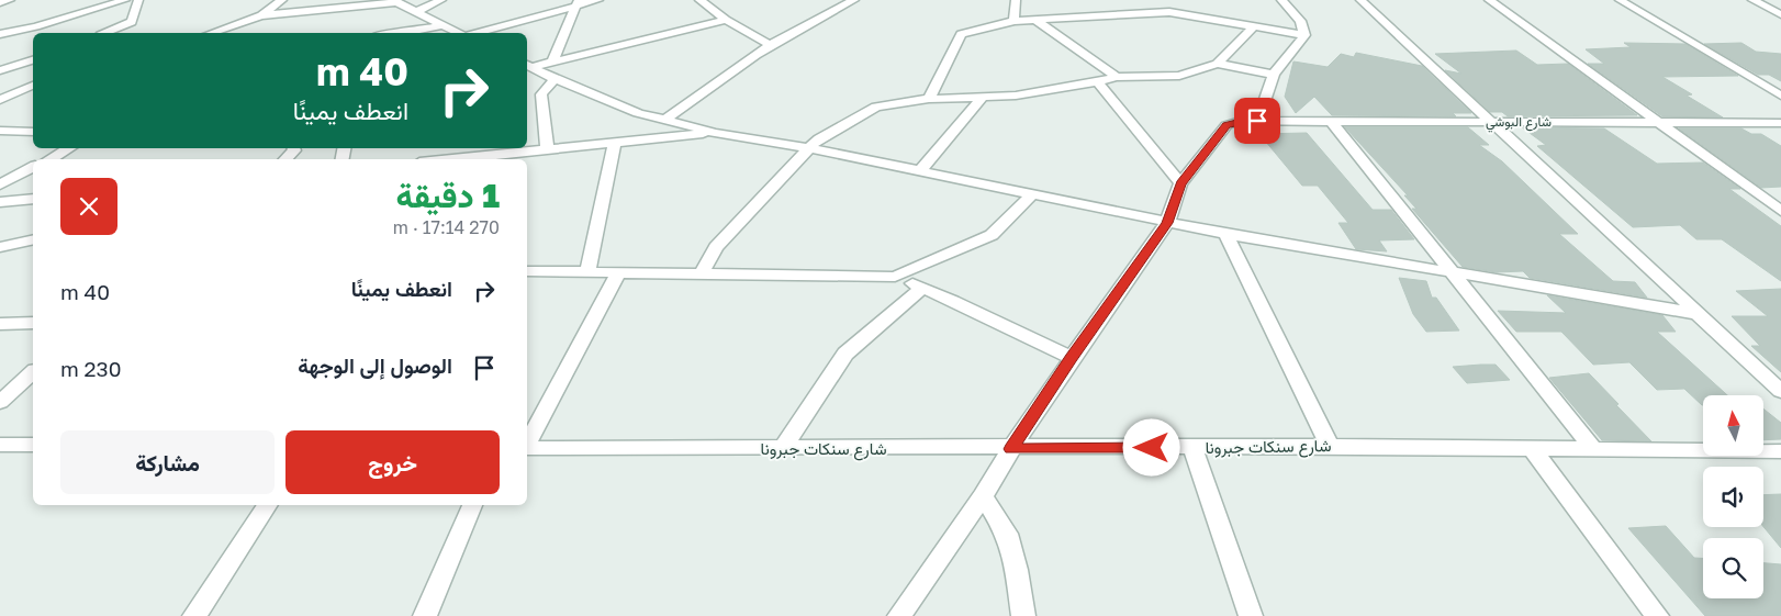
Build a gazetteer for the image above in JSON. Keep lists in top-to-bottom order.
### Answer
{
  "streets": {
    "street": ["شارع البوشي", "شارع سنكات جبرونا"]
  },
  "crossings": [
    ["شارع البوشي", "شارع سنكات جبرونا"]
  ],
  "north": "top",
  "page": {
    "turn": ["40 m", "انعطف يمينًا"],
    "heading": ["1 دقيقة", "270 m · 17:14"],
    "list": [
      {
        "name": "انعطف يمينًا",
        "value": "40 m"
      },
      {
        "name": "الوصول إلى الوجهة",
        "value": "230 m"
      }
    ],
    "buttons": ["خروج", "مشاركة"]
  }
}
